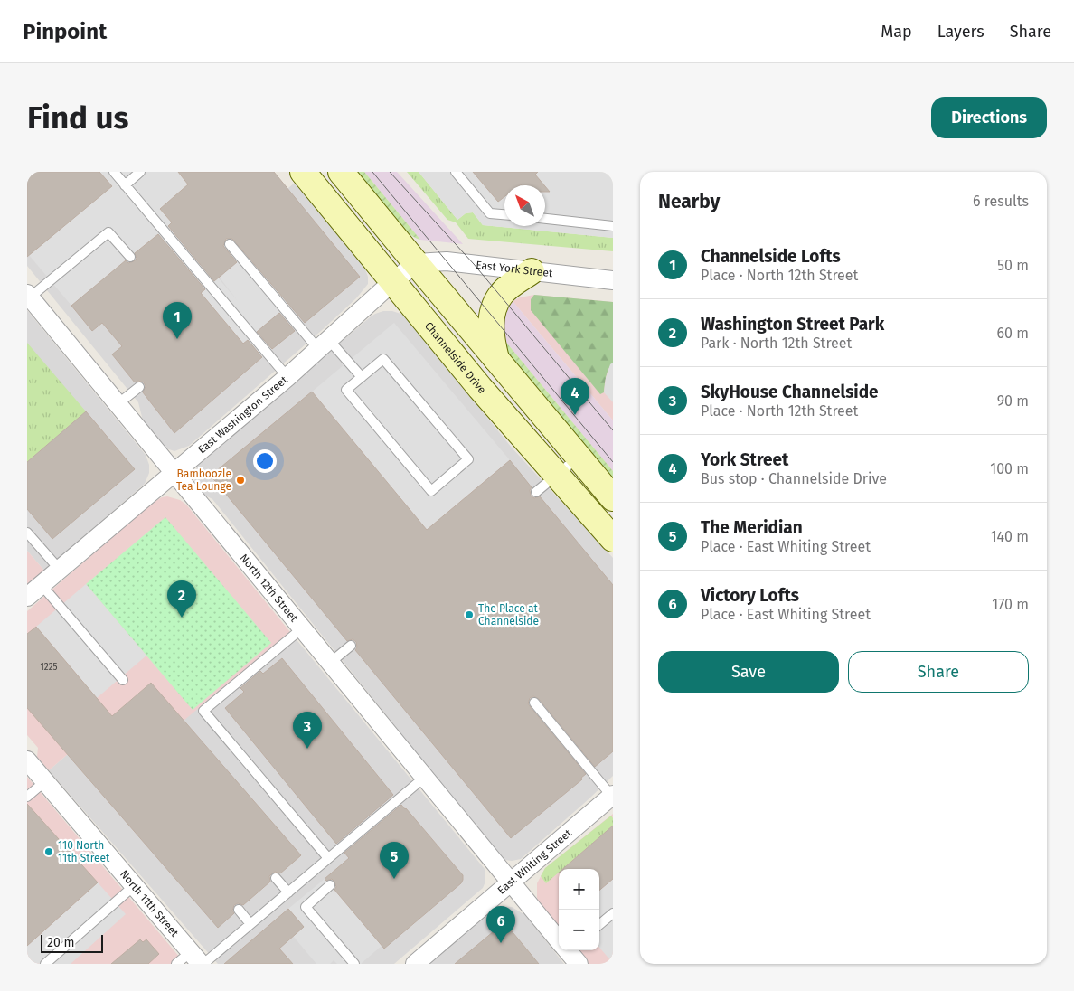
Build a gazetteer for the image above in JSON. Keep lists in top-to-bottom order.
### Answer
{
  "streets": {
    "main road": ["Channelside Drive"],
    "street": [
      "East York Street",
      "East Washington Street",
      "North 12th Street",
      "East Whiting Street",
      "North 11th Street"
    ]
  },
  "crossings": [
    ["East York Street", "East Washington Street"],
    ["Channelside Drive", "East Washington Street"],
    ["East Washington Street", "North 12th Street"],
    ["North 12th Street", "East Whiting Street"]
  ],
  "places": ["Bamboozle Tea Lounge", "The Place at Channelside", "110 North 11th Street"],
  "house_numbers": ["1225"],
  "scale_bar": "20 m",
  "north": "top left",
  "page": {
    "header": "Pinpoint",
    "nav": ["Map", "Layers", "Share"],
    "buttons": [
      "Directions",
      ["Save", "Share"]
    ],
    "title": "Find us",
    "heading": ["Nearby", "6 results"],
    "list": [
      {
        "mark": "1",
        "name": "Channelside Lofts",
        "note": "Place · North 12th Street",
        "value": "50 m"
      },
      {
        "mark": "2",
        "name": "Washington Street Park",
        "note": "Park · North 12th Street",
        "value": "60 m"
      },
      {
        "mark": "3",
        "name": "SkyHouse Channelside",
        "note": "Place · North 12th Street",
        "value": "90 m"
      },
      {
        "mark": "4",
        "name": "York Street",
        "note": "Bus stop · Channelside Drive",
        "value": "100 m"
      },
      {
        "mark": "5",
        "name": "The Meridian",
        "note": "Place · East Whiting Street",
        "value": "140 m"
      },
      {
        "mark": "6",
        "name": "Victory Lofts",
        "note": "Place · East Whiting Street",
        "value": "170 m"
      }
    ],
    "pins": [
      "1",
      "4",
      "2",
      "3",
      "5",
      "6"
    ],
    "map_buttons": ["+", "−"],
    "scale": "20 m"
  }
}
